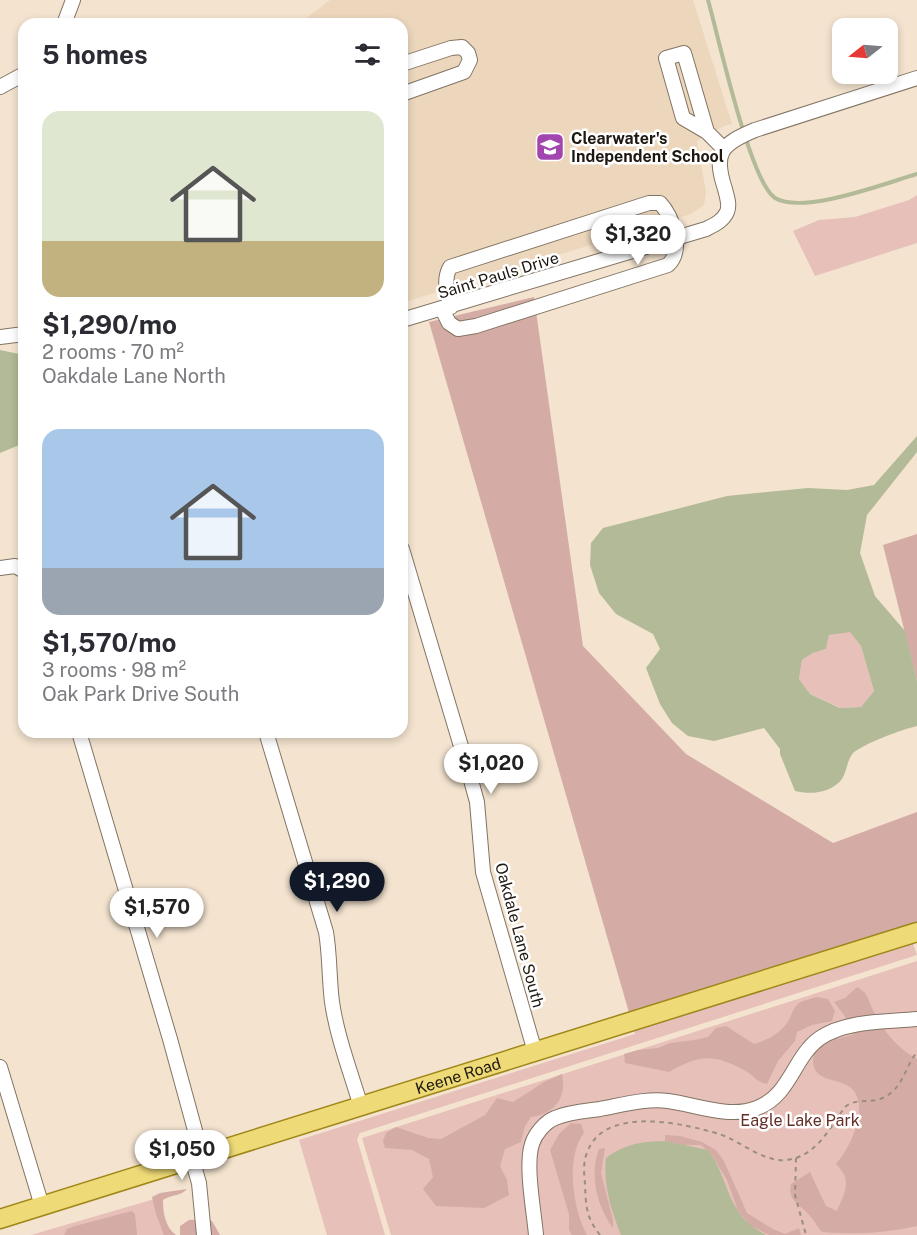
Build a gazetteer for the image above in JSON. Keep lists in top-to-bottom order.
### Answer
{
  "streets": {
    "main road": ["Keene Road"],
    "street": ["Saint Pauls Drive", "Oakdale Lane South"]
  },
  "crossings": [
    ["Oakdale Lane South", "Keene Road"]
  ],
  "parks": ["Eagle Lake Park"],
  "places": {
    "school or university": ["Clearwater's Independent School"]
  },
  "north": "left",
  "page": {
    "heading": "5 homes",
    "list": [
      {
        "name": "$1,290/mo",
        "note": "2 rooms · 70 m² · Oakdale Lane North"
      },
      {
        "name": "$1,570/mo",
        "note": "3 rooms · 98 m² · Oak Park Drive South"
      }
    ],
    "price": [
      "$1,320",
      "$1,020",
      "$1,290",
      "$1,570",
      "$1,050"
    ]
  }
}
